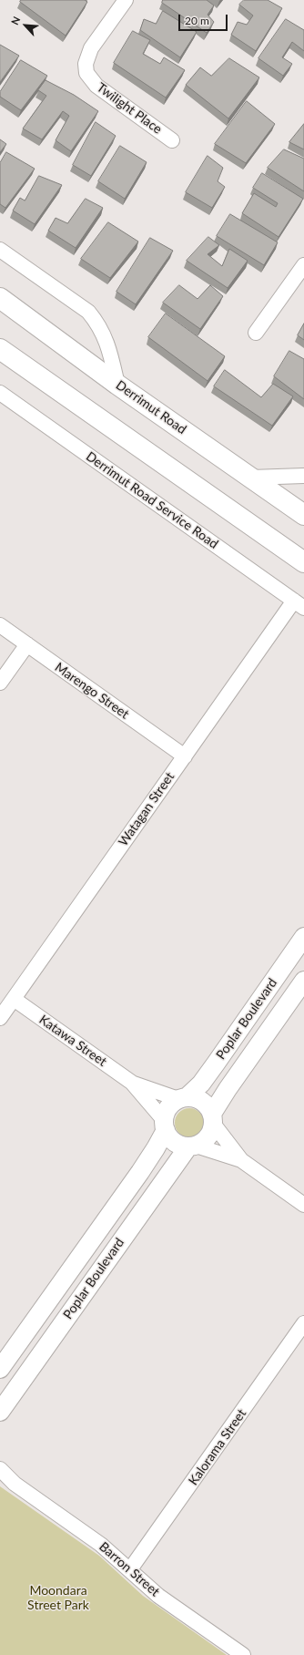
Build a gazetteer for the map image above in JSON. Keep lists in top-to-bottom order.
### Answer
{
  "streets": {
    "highway": ["Derrimut Road"],
    "street": [
      "Twilight Place",
      "Derrimut Road Service Road",
      "Marengo Street",
      "Watagan Street",
      "Poplar Boulevard",
      "Katawa Street",
      "Kalorama Street",
      "Barron Street"
    ]
  },
  "crossings": [
    ["Derrimut Road Service Road", "Watagan Street"],
    ["Marengo Street", "Watagan Street"],
    ["Watagan Street", "Katawa Street"],
    ["Poplar Boulevard", "Katawa Street"],
    ["Kalorama Street", "Barron Street"]
  ],
  "parks": ["Moondara Street Park"],
  "scale_bar": "20 m",
  "north": "top left"
}
